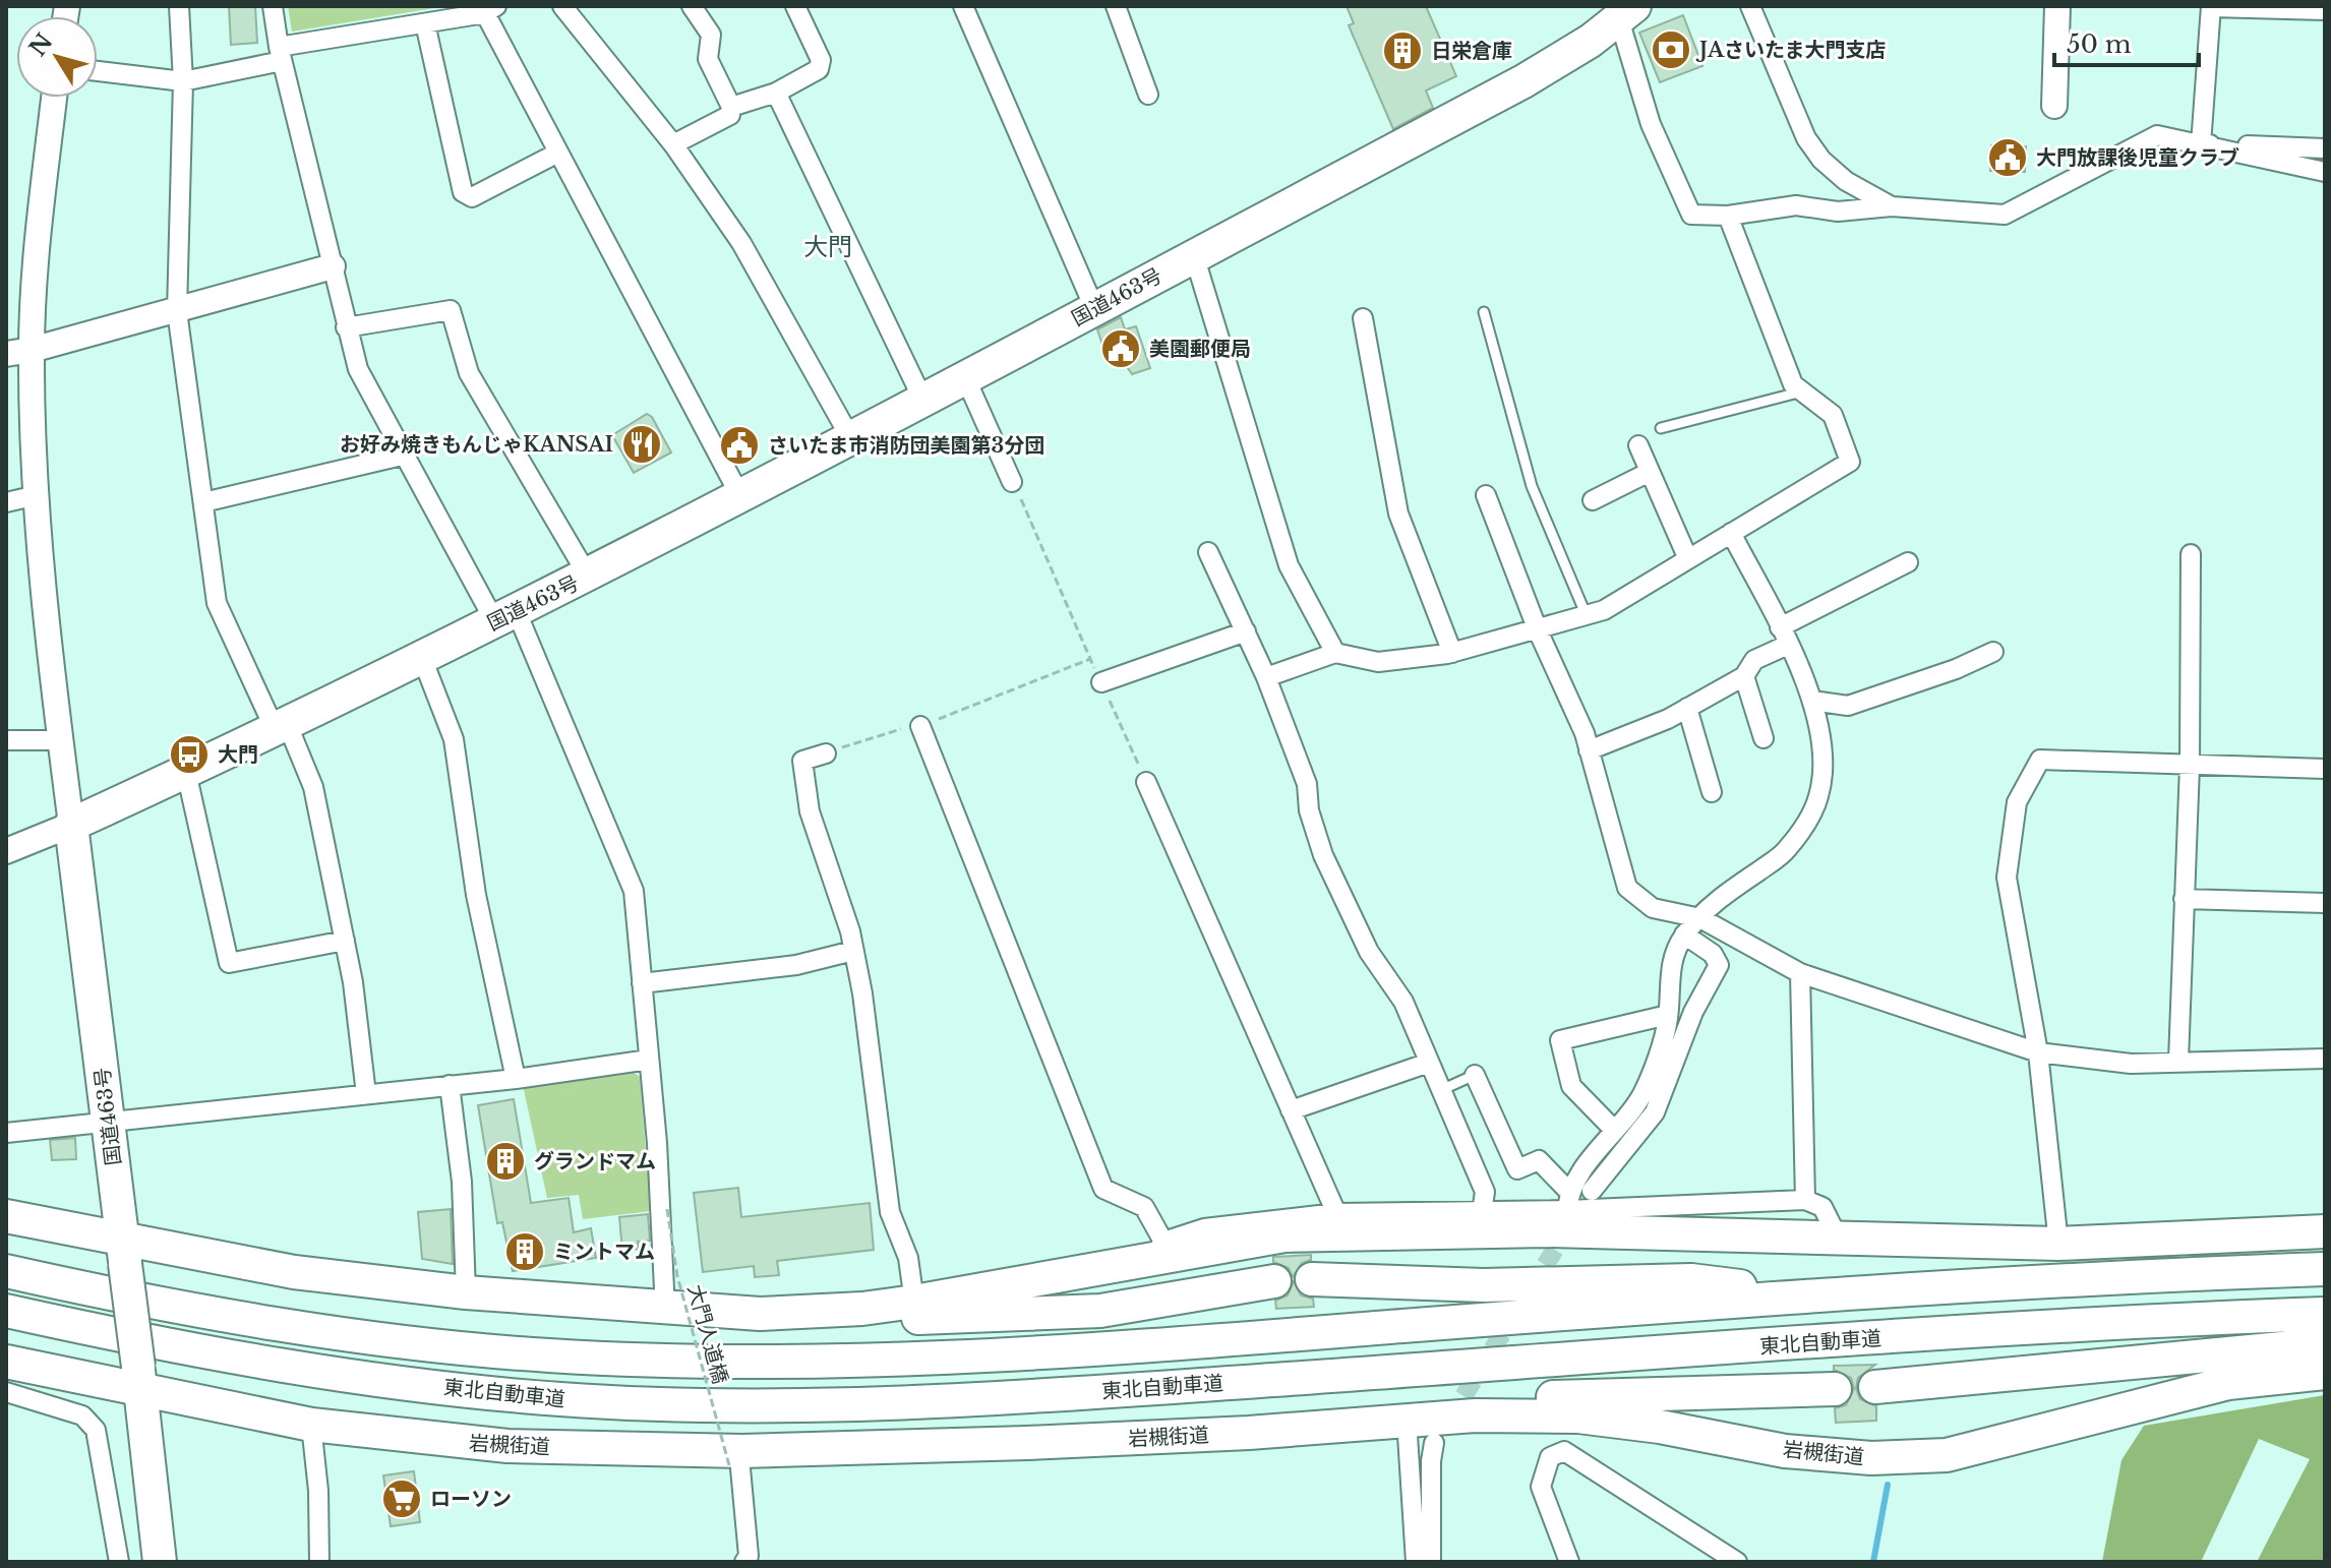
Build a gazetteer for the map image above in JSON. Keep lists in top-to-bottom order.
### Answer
{
  "streets": {
    "highway": ["国道463号", "東北自動車道", "岩槻街道"],
    "path": ["大門人道橋"]
  },
  "crossings": [
    ["国道463号", "岩槻街道"],
    ["大門人道橋", "岩槻街道"]
  ],
  "districts": ["大門"],
  "places": {
    "bank": ["JAさいたま大門支店"],
    "building": ["日栄倉庫", "グランドマム", "ミントマム"],
    "public building": ["大門放課後児童クラブ", "美園郵便局", "さいたま市消防団美園第3分団"],
    "restaurant": ["お好み焼きもんじゃKANSAI"],
    "bus stop": ["大門"],
    "supermarket": ["ローソン"]
  },
  "scale_bar": "50 m",
  "north": "top left"
}
